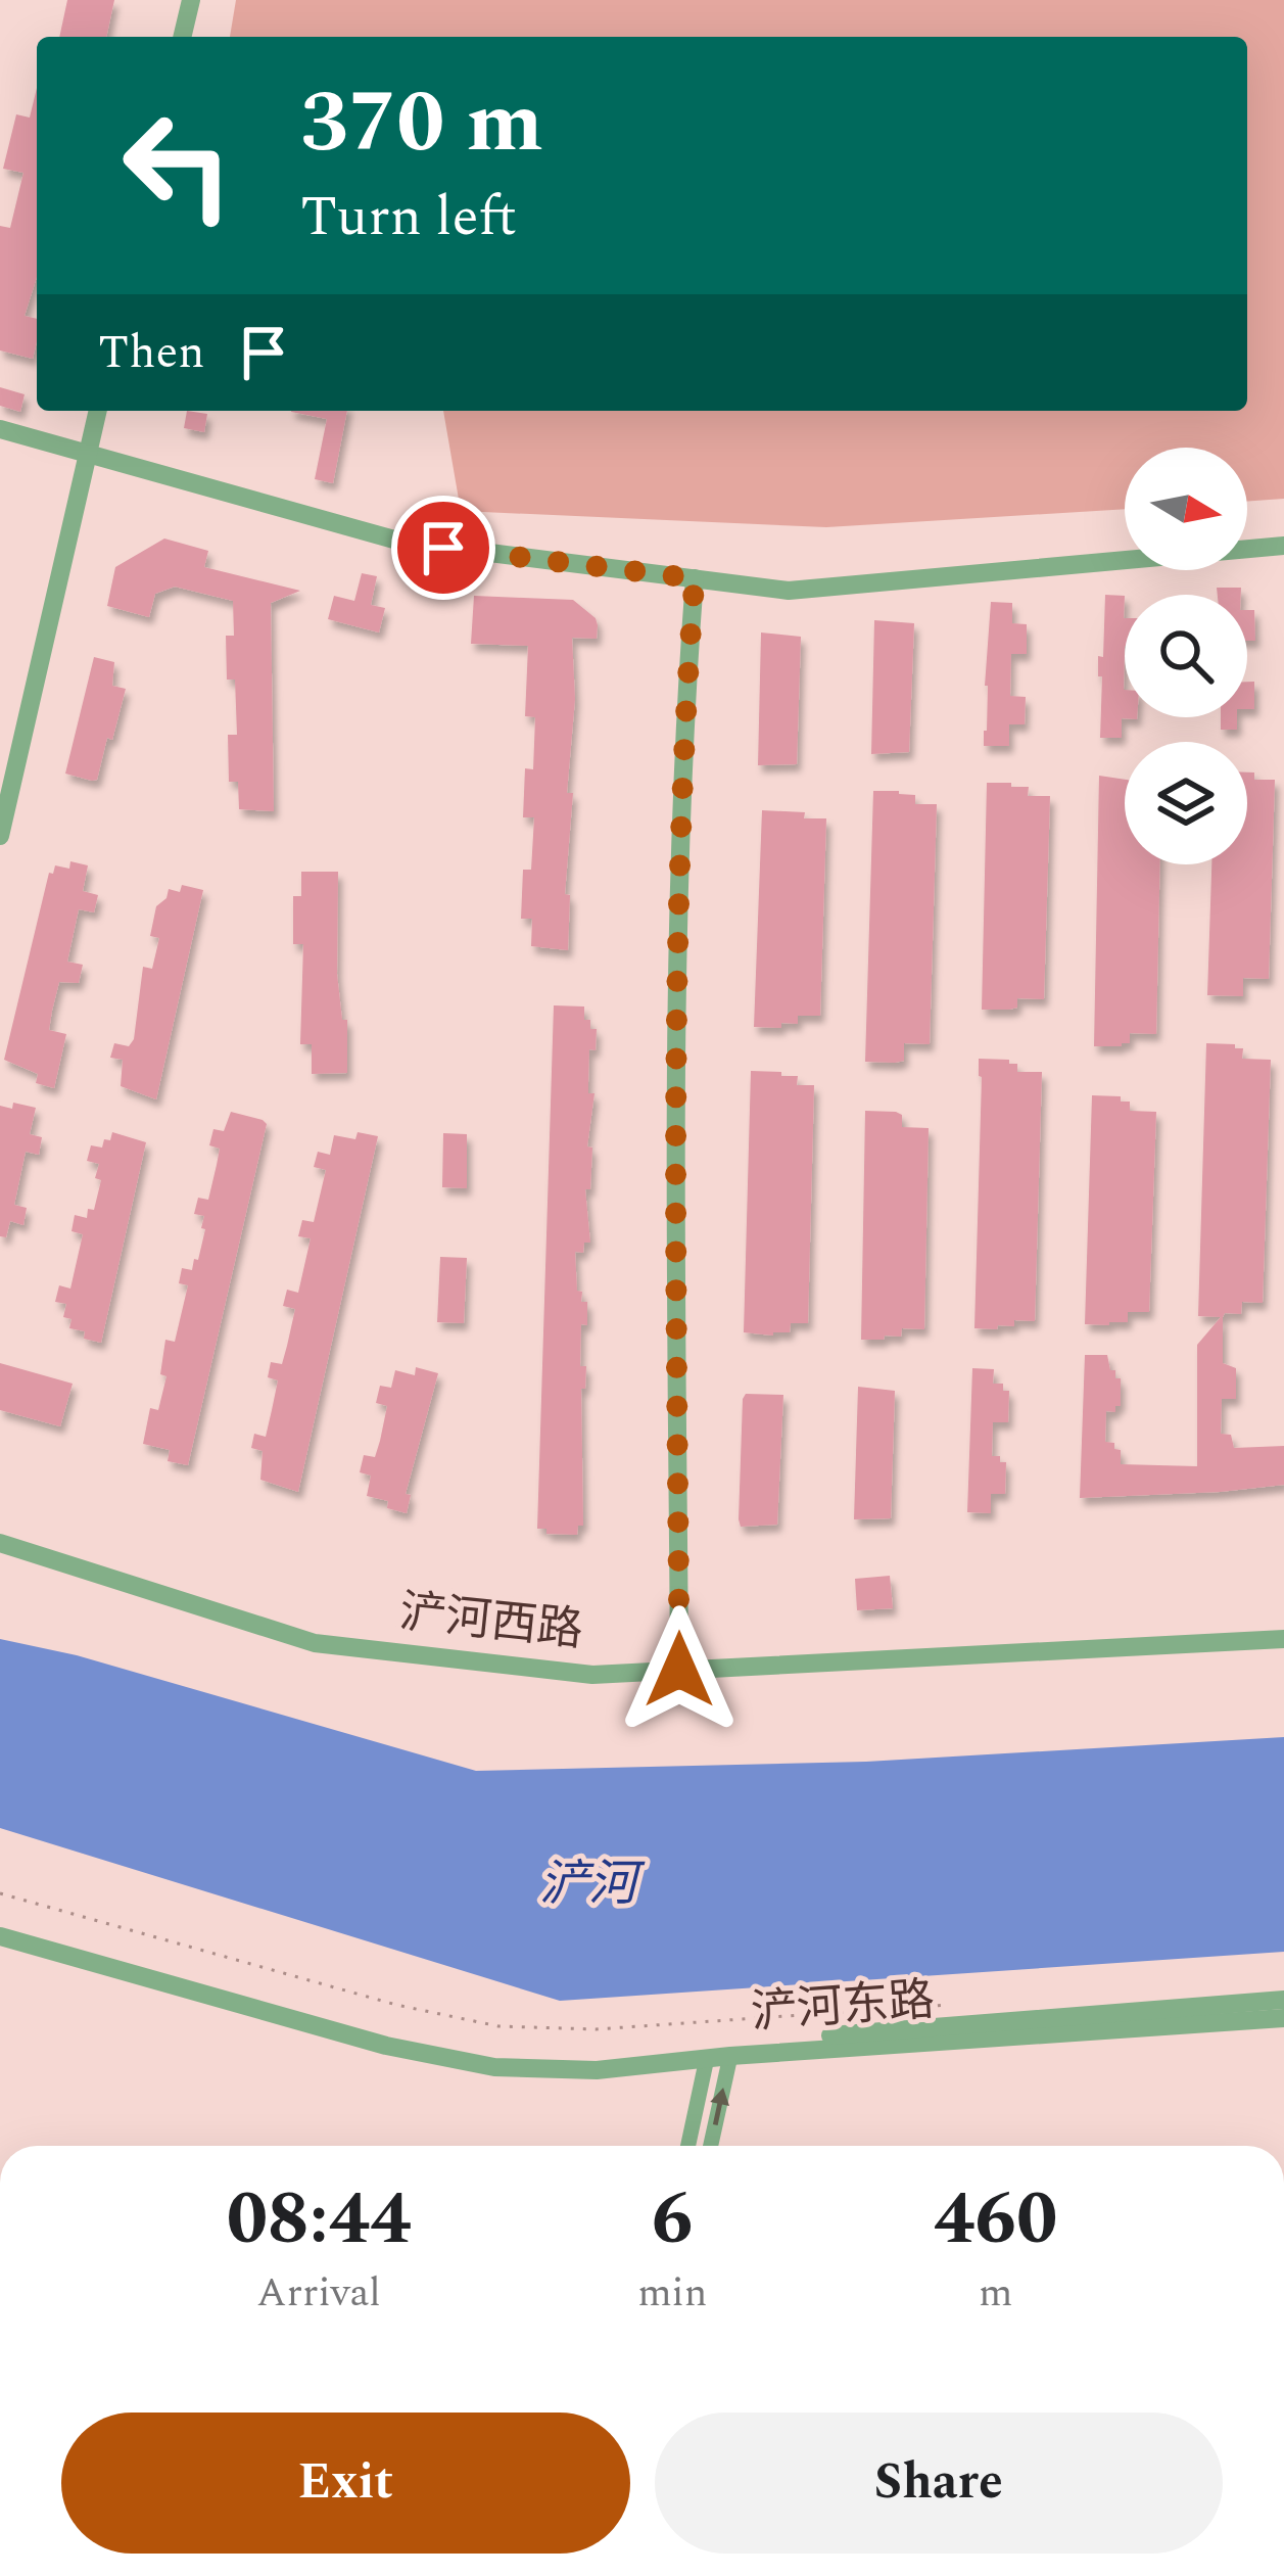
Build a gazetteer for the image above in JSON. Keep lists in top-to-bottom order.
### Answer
{
  "streets": {
    "street": ["浐河西路", "浐河东路"]
  },
  "water": ["浐河"],
  "north": "right",
  "page": {
    "turn": ["370 m", "Turn left"],
    "then": "Then",
    "eta": [
      "08:44",
      "Arrival",
      "6",
      "min",
      "460",
      "m"
    ],
    "buttons": ["Exit", "Share"]
  }
}
